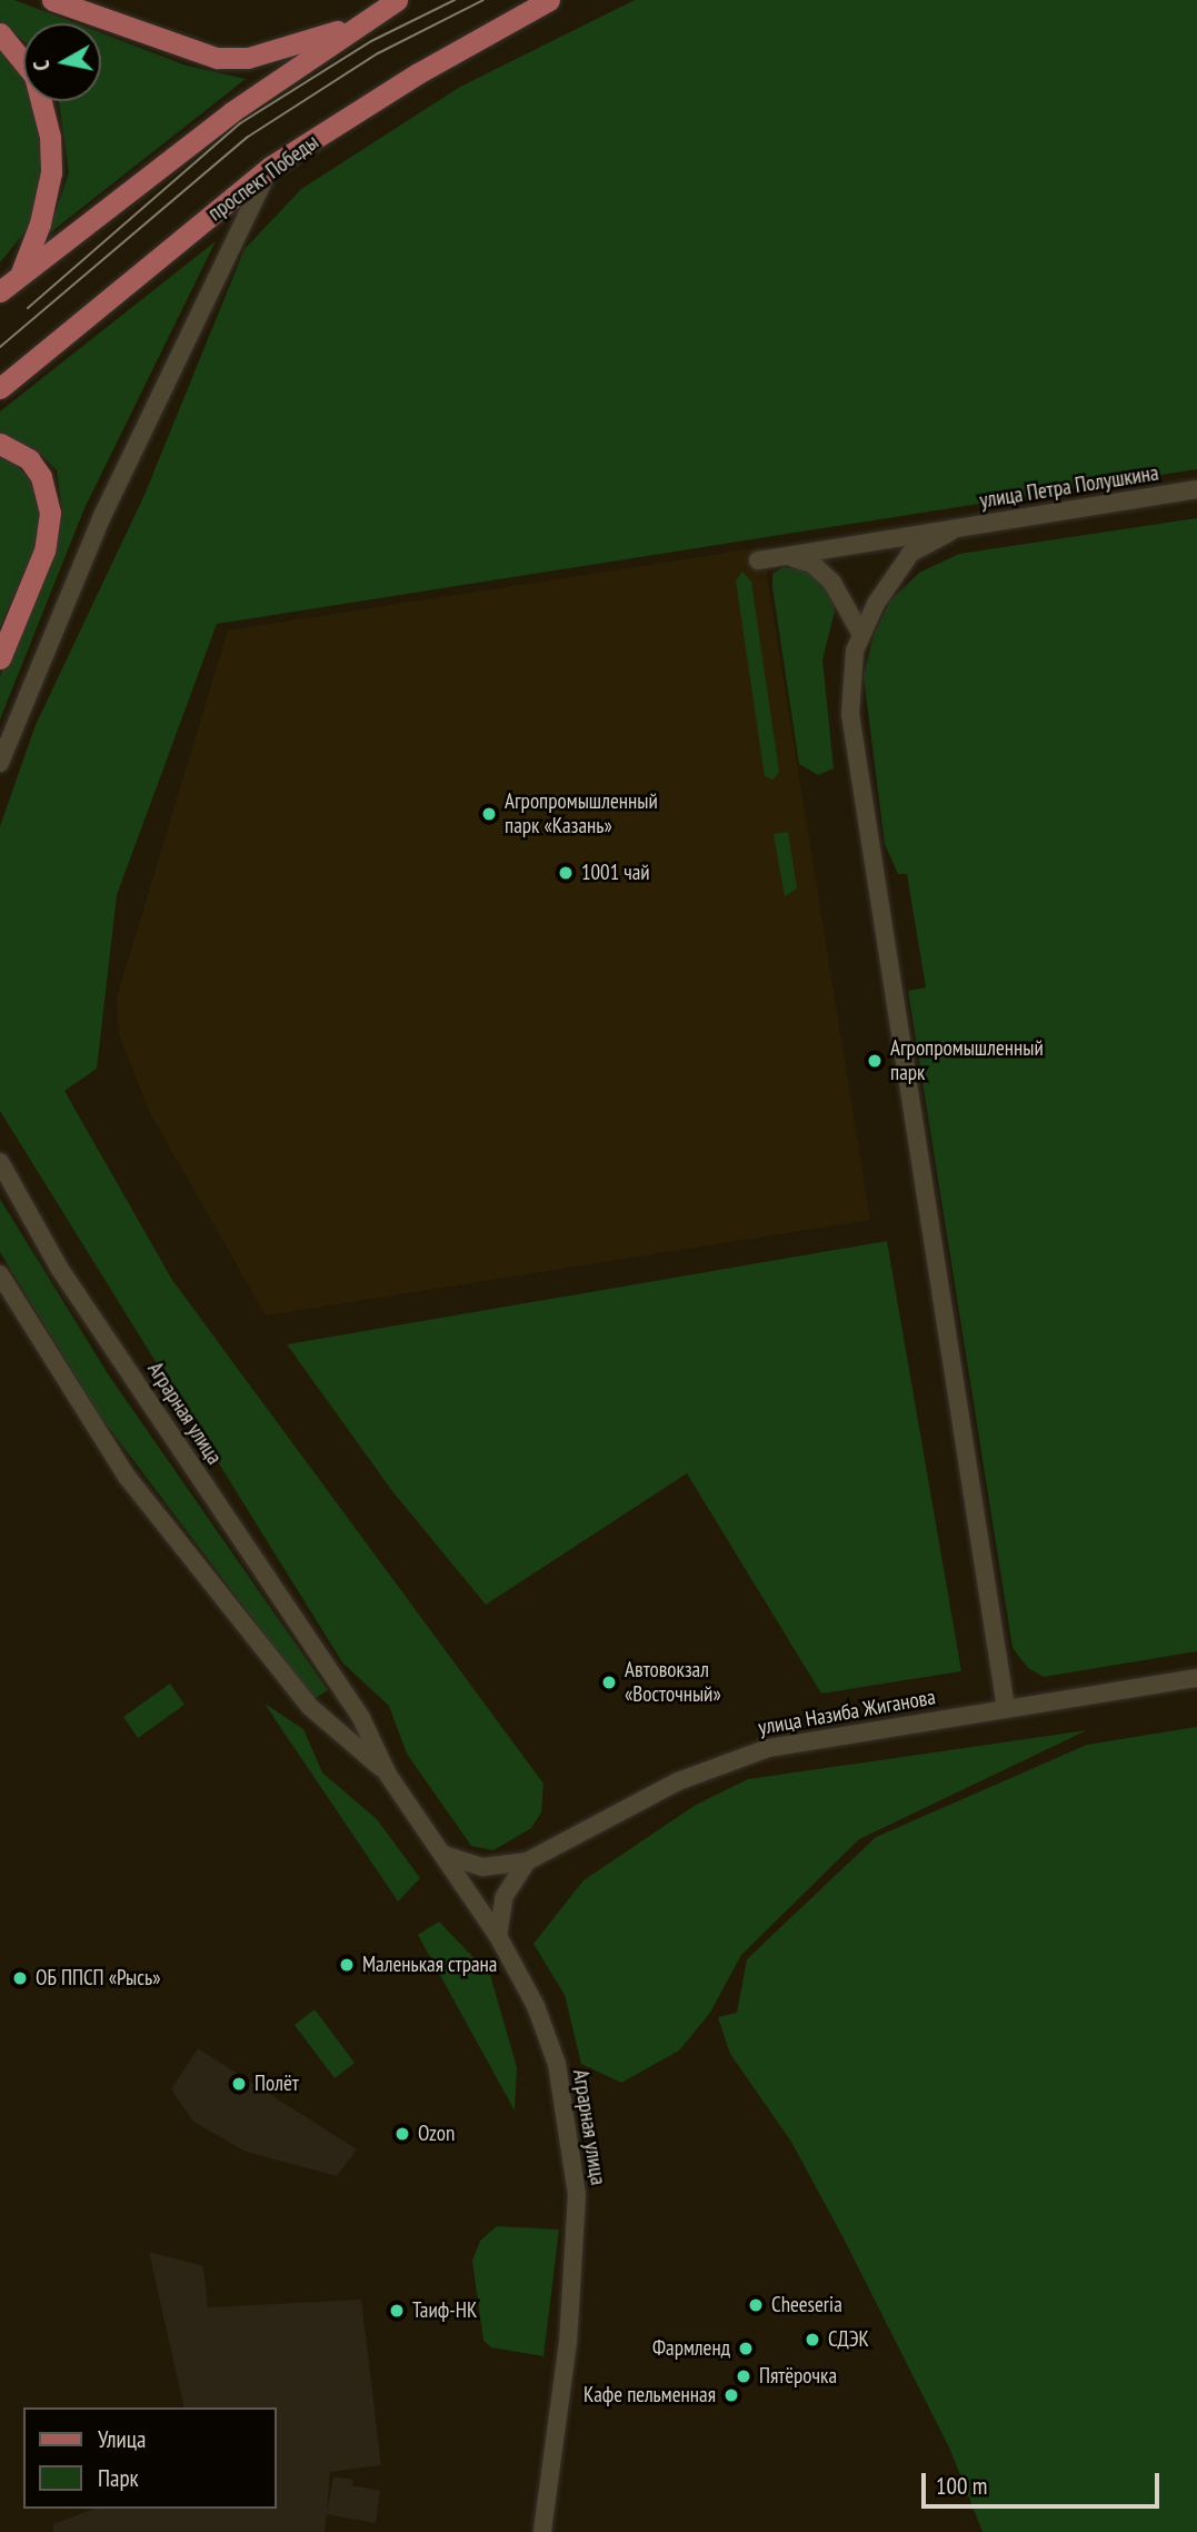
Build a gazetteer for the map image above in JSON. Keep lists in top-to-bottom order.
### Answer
{
  "streets": {
    "main road": ["проспект Победы"],
    "street": ["улица Петра Полушкина", "Аграрная улица", "улица Назиба Жиганова"]
  },
  "crossings": [
    ["Аграрная улица", "улица Назиба Жиганова"]
  ],
  "places": [
    "Агропромышленный парк «Казань»",
    "1001 чай",
    "Агропромышленный парк",
    "Автовокзал «Восточный»",
    "Маленькая страна",
    "ОБ ППСП «Рысь»",
    "Полёт",
    "Ozon",
    "Cheeseria",
    "Таиф-НК",
    "СДЭК",
    "Фармленд",
    "Пятёрочка",
    "Кафе пельменная"
  ],
  "legend": ["Улица", "Парк"],
  "scale_bar": "100 m",
  "north": "left"
}
